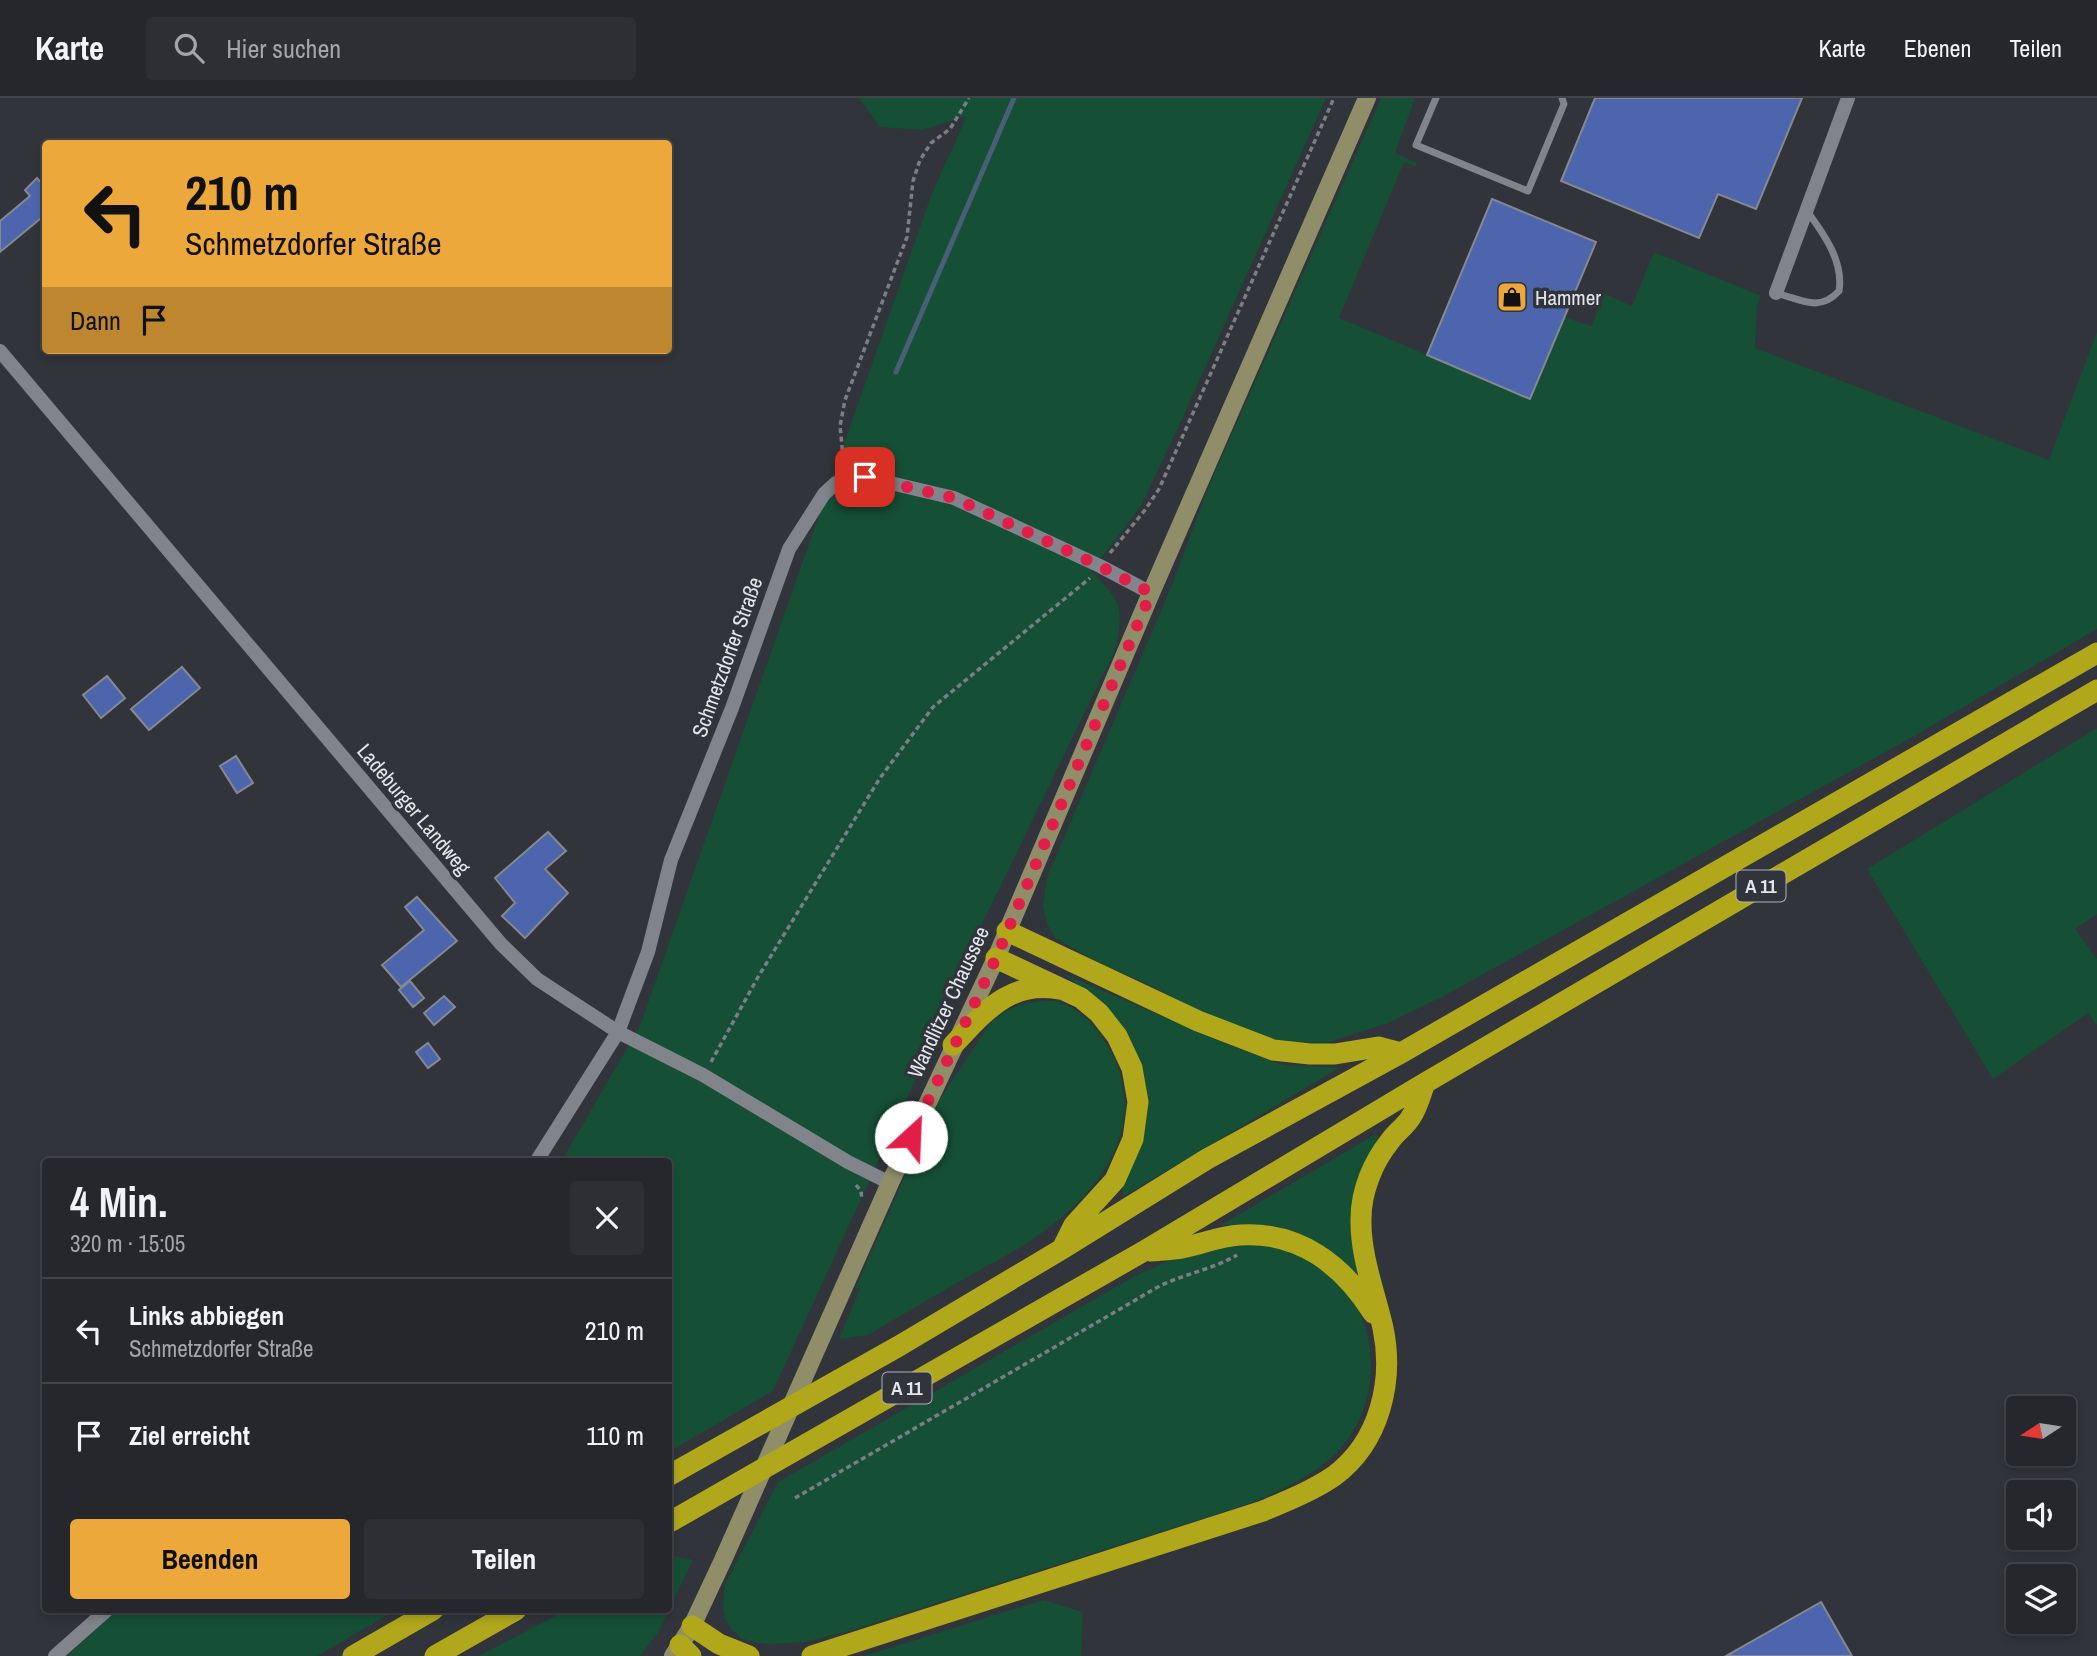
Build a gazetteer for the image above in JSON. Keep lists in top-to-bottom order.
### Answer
{
  "streets": {
    "highway": ["A 11"],
    "main road": ["Wandlitzer Chaussee"],
    "street": ["Schmetzdorfer Straße", "Ladeburger Landweg"]
  },
  "crossings": [
    ["Schmetzdorfer Straße", "Ladeburger Landweg"],
    ["Ladeburger Landweg", "Wandlitzer Chaussee"]
  ],
  "places": {
    "shop": ["Hammer"]
  },
  "north": "left",
  "page": {
    "header": "Karte",
    "search": "Hier suchen",
    "nav": ["Karte", "Ebenen", "Teilen"],
    "turn": ["210 m", "Schmetzdorfer Straße"],
    "then": "Dann",
    "heading": ["4 Min.", "320 m · 15:05"],
    "list": [
      {
        "name": "Links abbiegen",
        "note": "Schmetzdorfer Straße",
        "value": "210 m"
      },
      {
        "name": "Ziel erreicht",
        "value": "110 m"
      }
    ],
    "buttons": ["Beenden", "Teilen"]
  }
}
